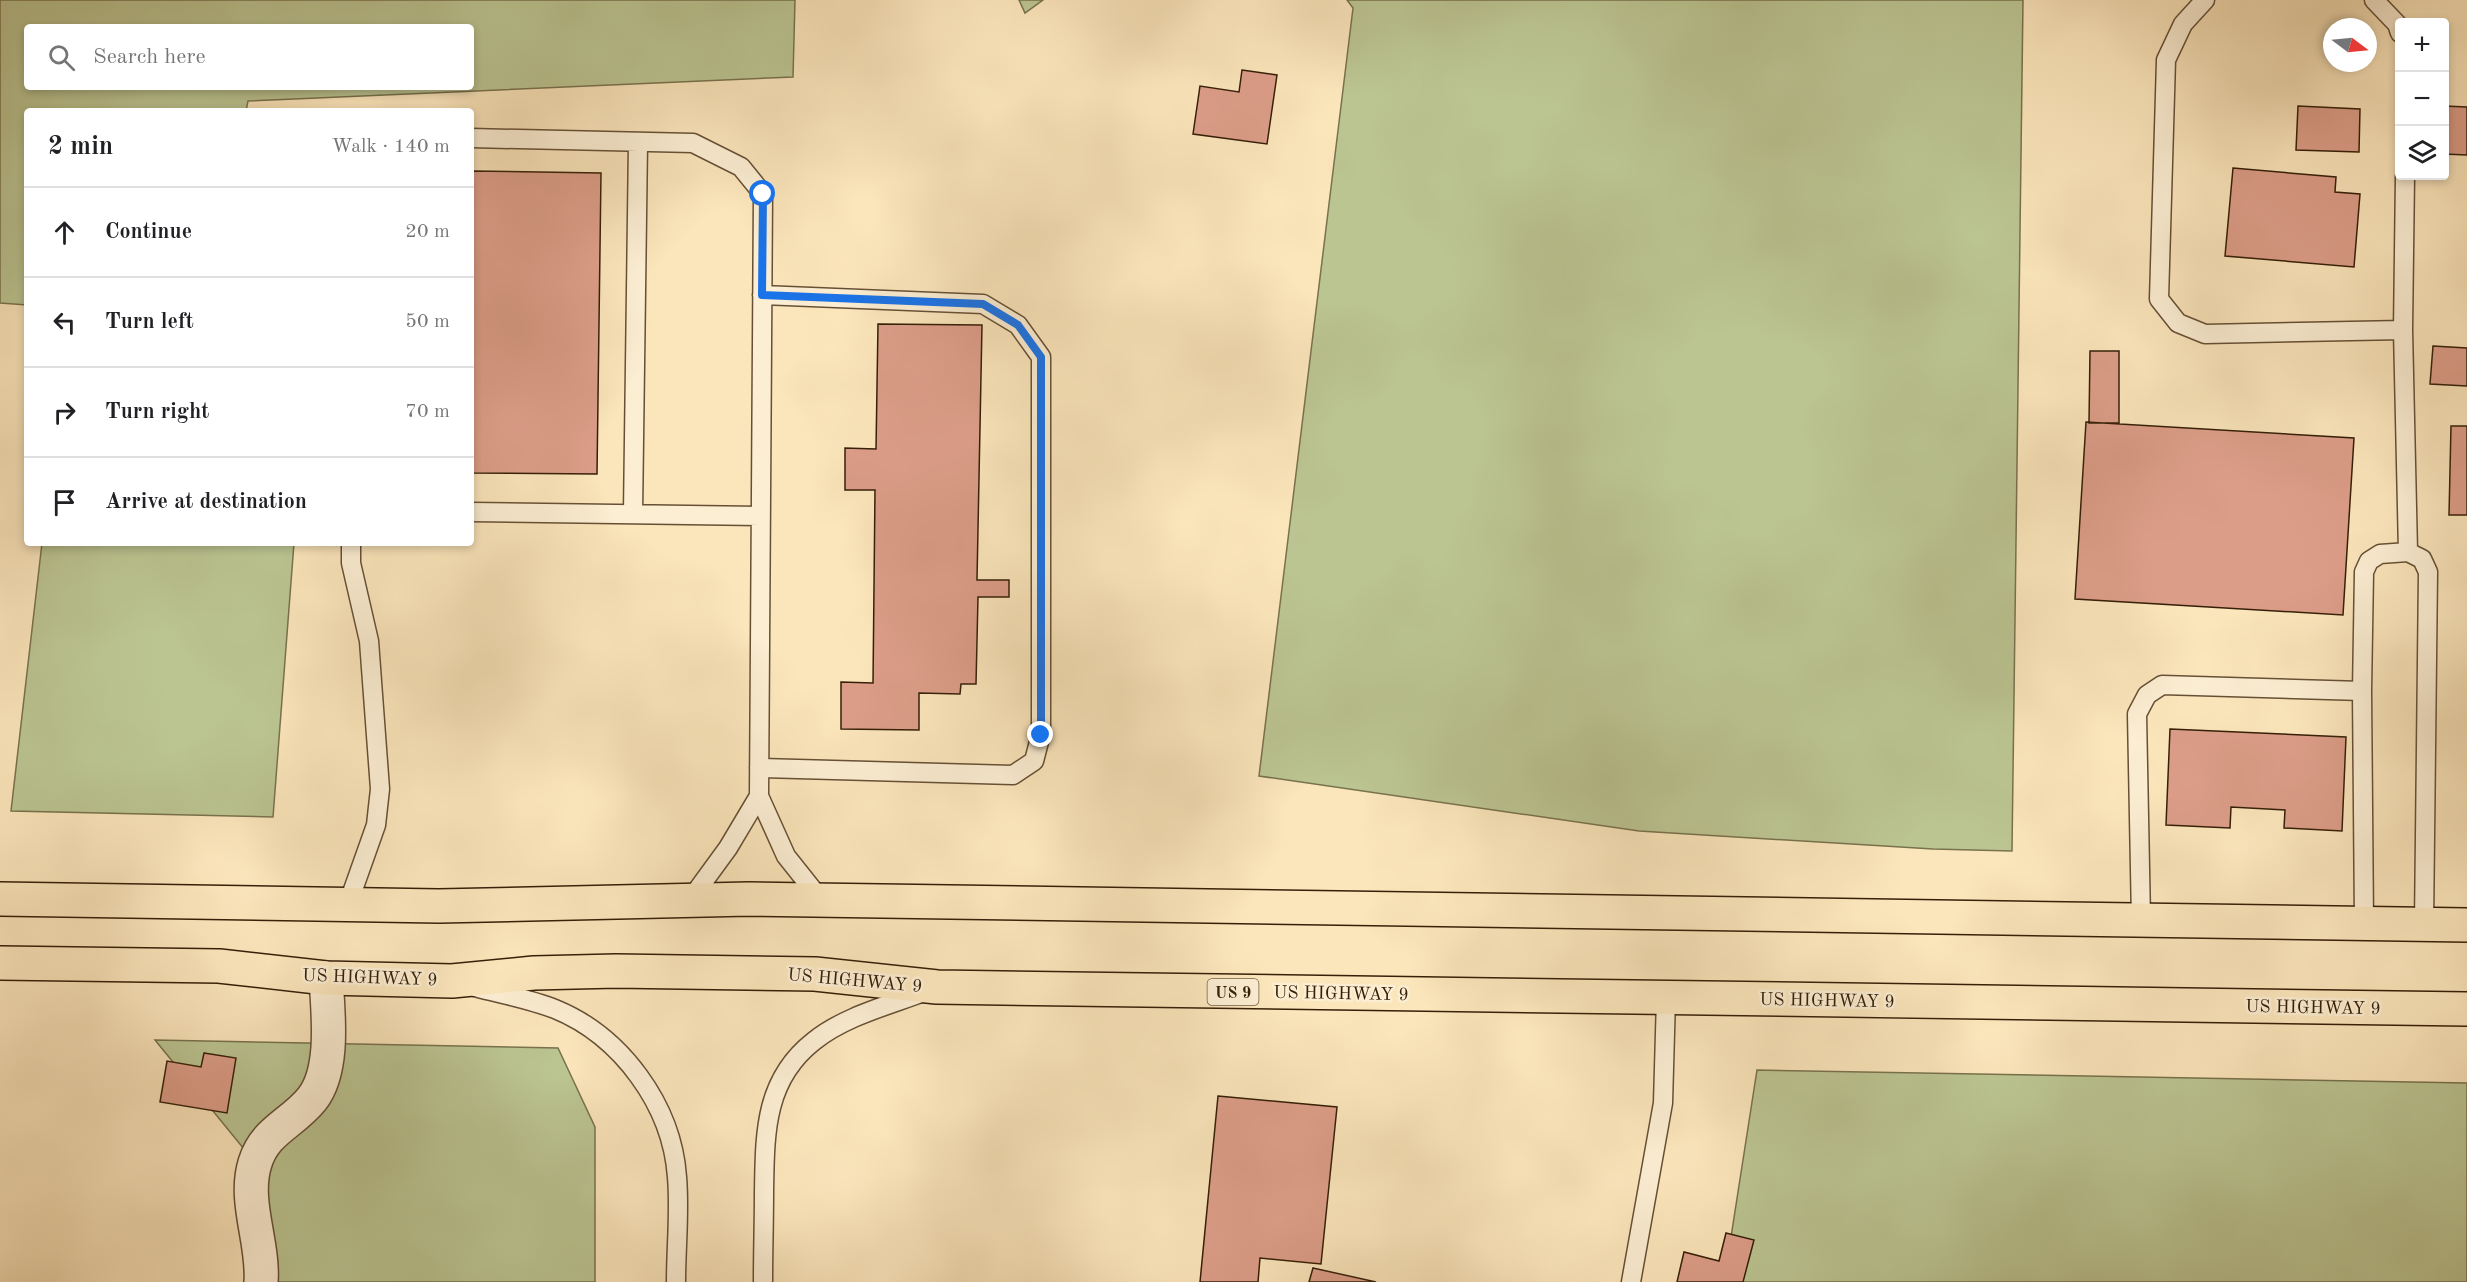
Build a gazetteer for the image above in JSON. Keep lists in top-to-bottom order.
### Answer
{
  "streets": {
    "highway": ["US HIGHWAY 9", "US 9"]
  },
  "north": "right",
  "page": {
    "map_buttons": ["+", "−"],
    "search": "Search here",
    "heading": ["2 min", "Walk · 140 m"],
    "list": [
      ["Continue", "20 m"],
      ["Turn left", "50 m"],
      ["Turn right", "70 m"],
      "Arrive at destination"
    ]
  }
}
